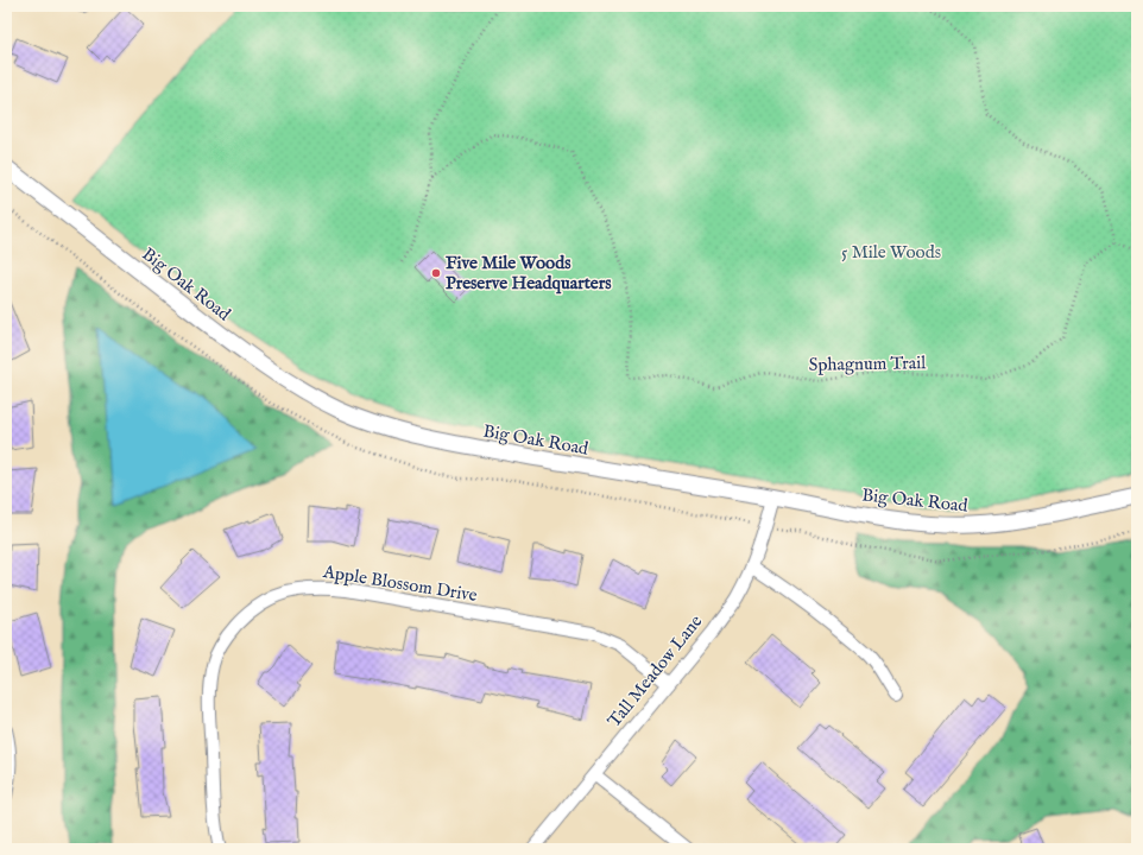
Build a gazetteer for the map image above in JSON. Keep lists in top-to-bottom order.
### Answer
{
  "streets": {
    "street": ["Big Oak Road", "Apple Blossom Drive", "Tall Meadow Lane"],
    "path": ["Sphagnum Trail"]
  },
  "crossings": [
    ["Big Oak Road", "Tall Meadow Lane"],
    ["Apple Blossom Drive", "Tall Meadow Lane"]
  ],
  "parks": ["5 Mile Woods"],
  "places": ["Five Mile Woods Preserve Headquarters"]
}
